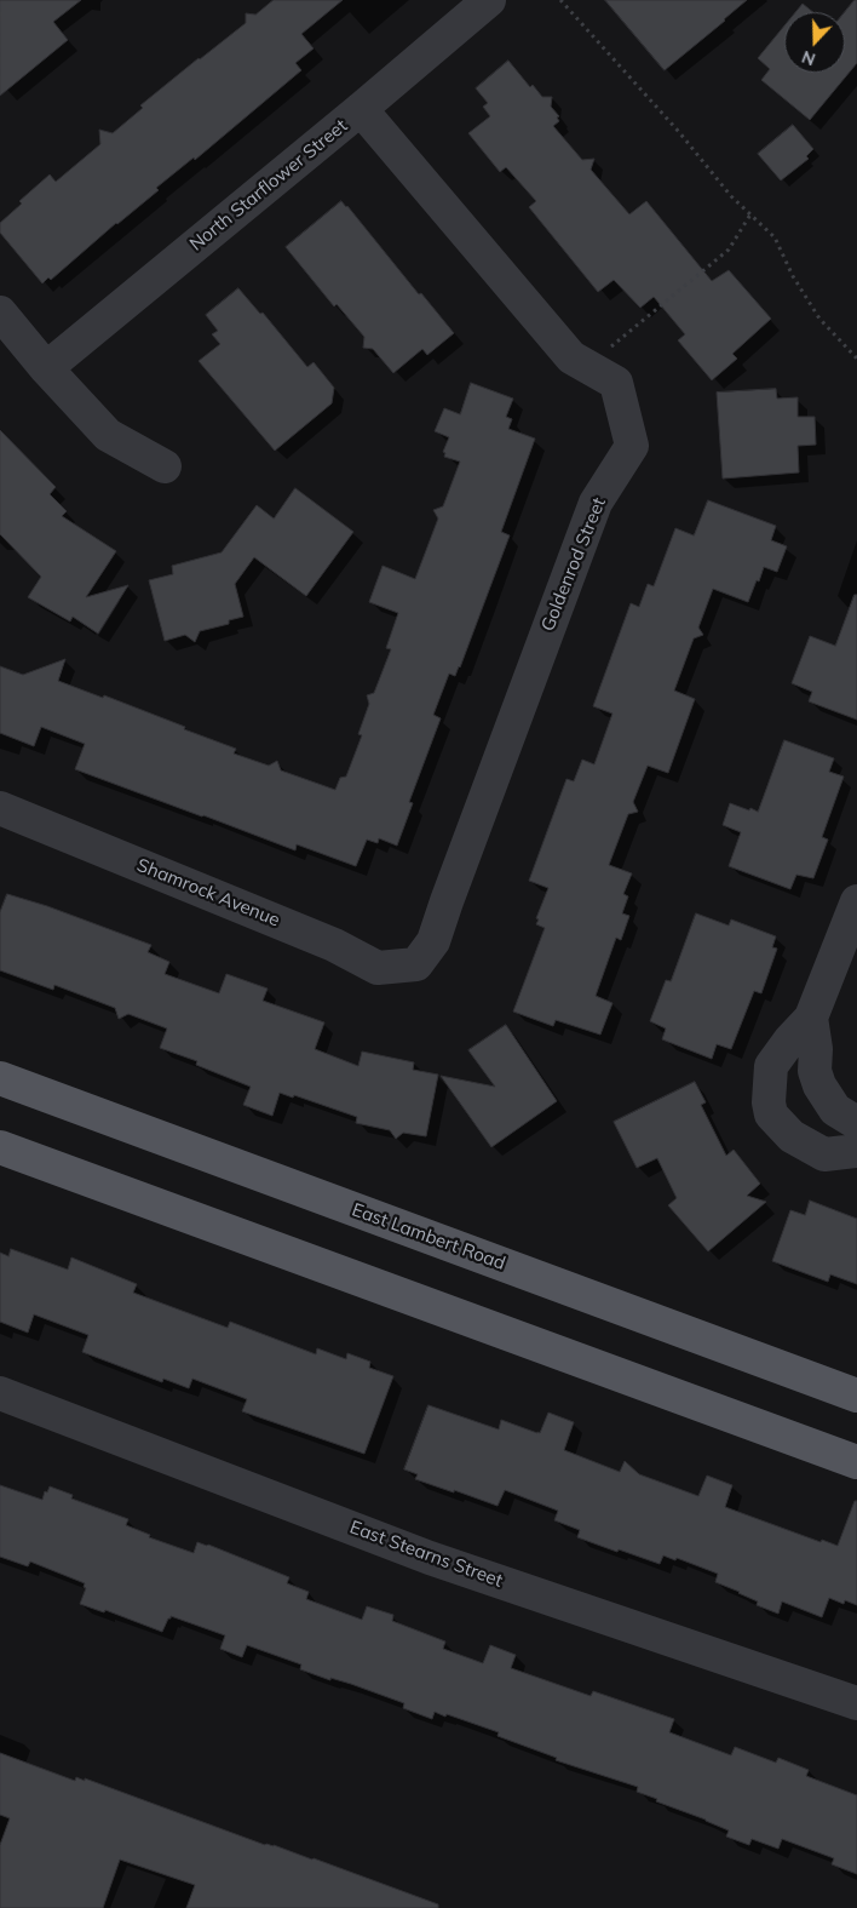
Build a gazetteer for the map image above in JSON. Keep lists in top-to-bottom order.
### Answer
{
  "streets": {
    "main road": ["East Lambert Road"],
    "street": [
      "North Starflower Street",
      "Goldenrod Street",
      "Shamrock Avenue",
      "East Stearns Street"
    ]
  },
  "crossings": [
    ["North Starflower Street", "Goldenrod Street"],
    ["Goldenrod Street", "Shamrock Avenue"]
  ],
  "north": "bottom"
}
